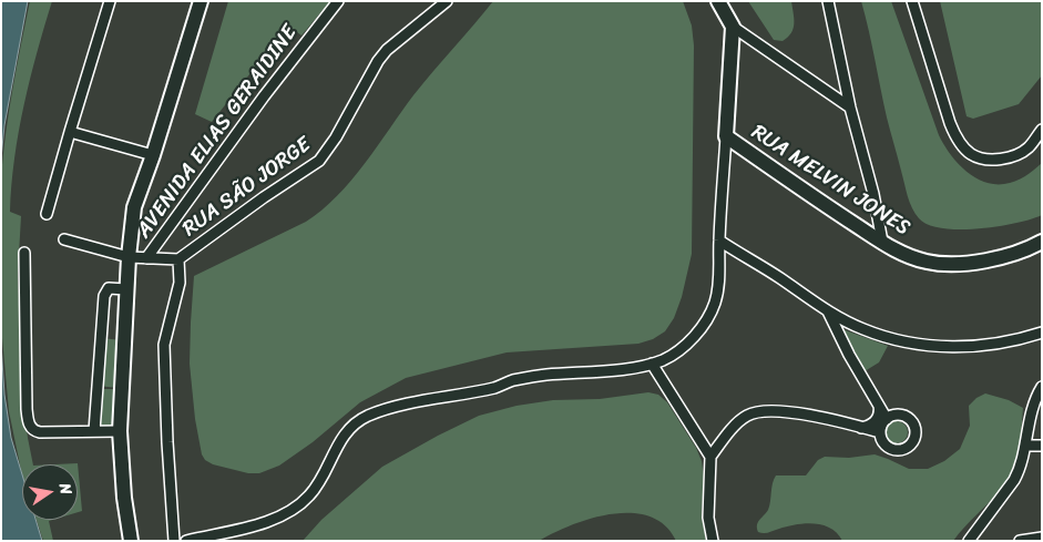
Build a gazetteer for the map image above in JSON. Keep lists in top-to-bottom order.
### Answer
{
  "streets": {
    "main road": ["RUA MELVIN JONES"],
    "street": ["AVENIDA ELIAS GERAIDINE", "RUA SÃO JORGE"]
  },
  "crossings": [
    ["AVENIDA ELIAS GERAIDINE", "RUA SÃO JORGE"]
  ],
  "north": "right"
}
